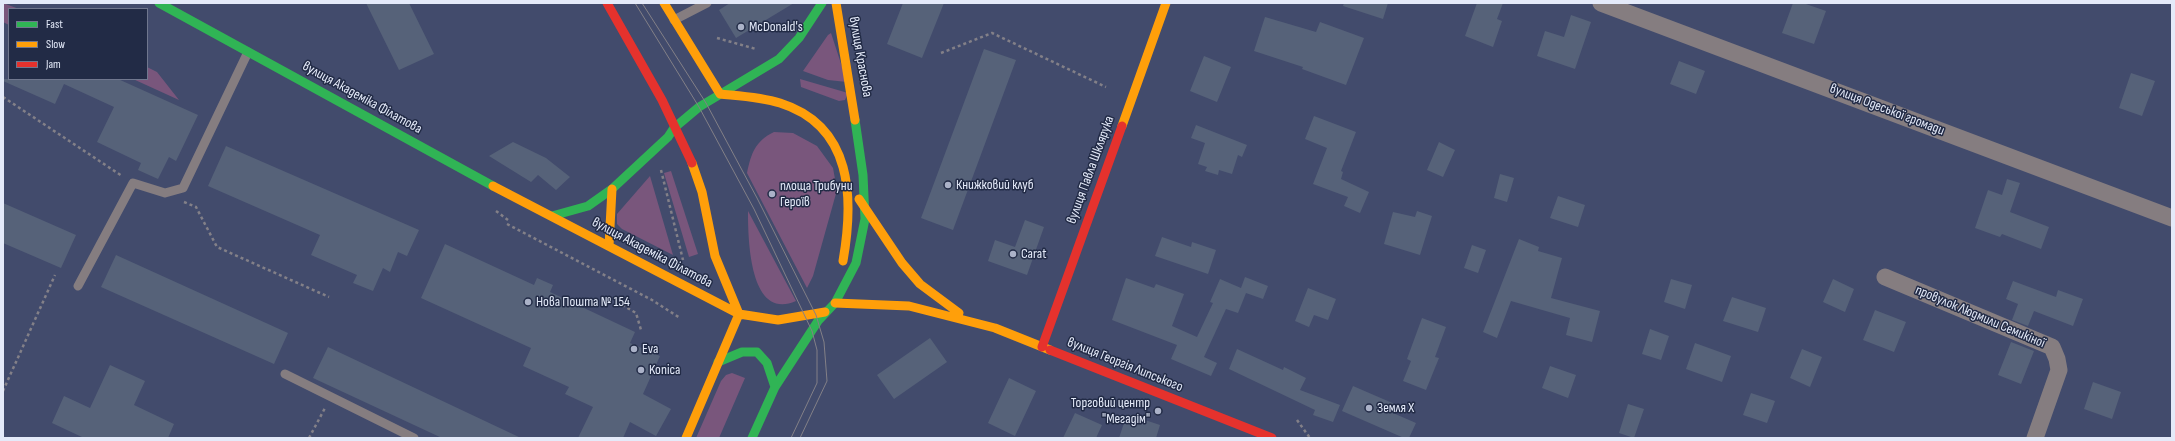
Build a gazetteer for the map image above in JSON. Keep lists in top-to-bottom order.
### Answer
{
  "streets": {
    "main road": [
      "вулиця Краснова",
      "вулиця Академіка Філатова",
      "вулиця Павла Шклярука",
      "вулиця Георгія Липського"
    ],
    "street": ["вулиця Одеської громади", "провулок Людмили Семикіної"]
  },
  "crossings": [
    ["вулиця Краснова", "вулиця Георгія Липського"],
    ["вулиця Павла Шклярука", "вулиця Георгія Липського"]
  ],
  "places": [
    "McDonald's",
    "Книжковий клуб",
    "площа Трибуни Героїв",
    "Carat",
    "Нова Пошта № 154",
    "Eva",
    "Konica",
    "Земля Х",
    "Торговий центр \"Мегадім\""
  ],
  "legend": ["Fast", "Slow", "Jam"]
}
